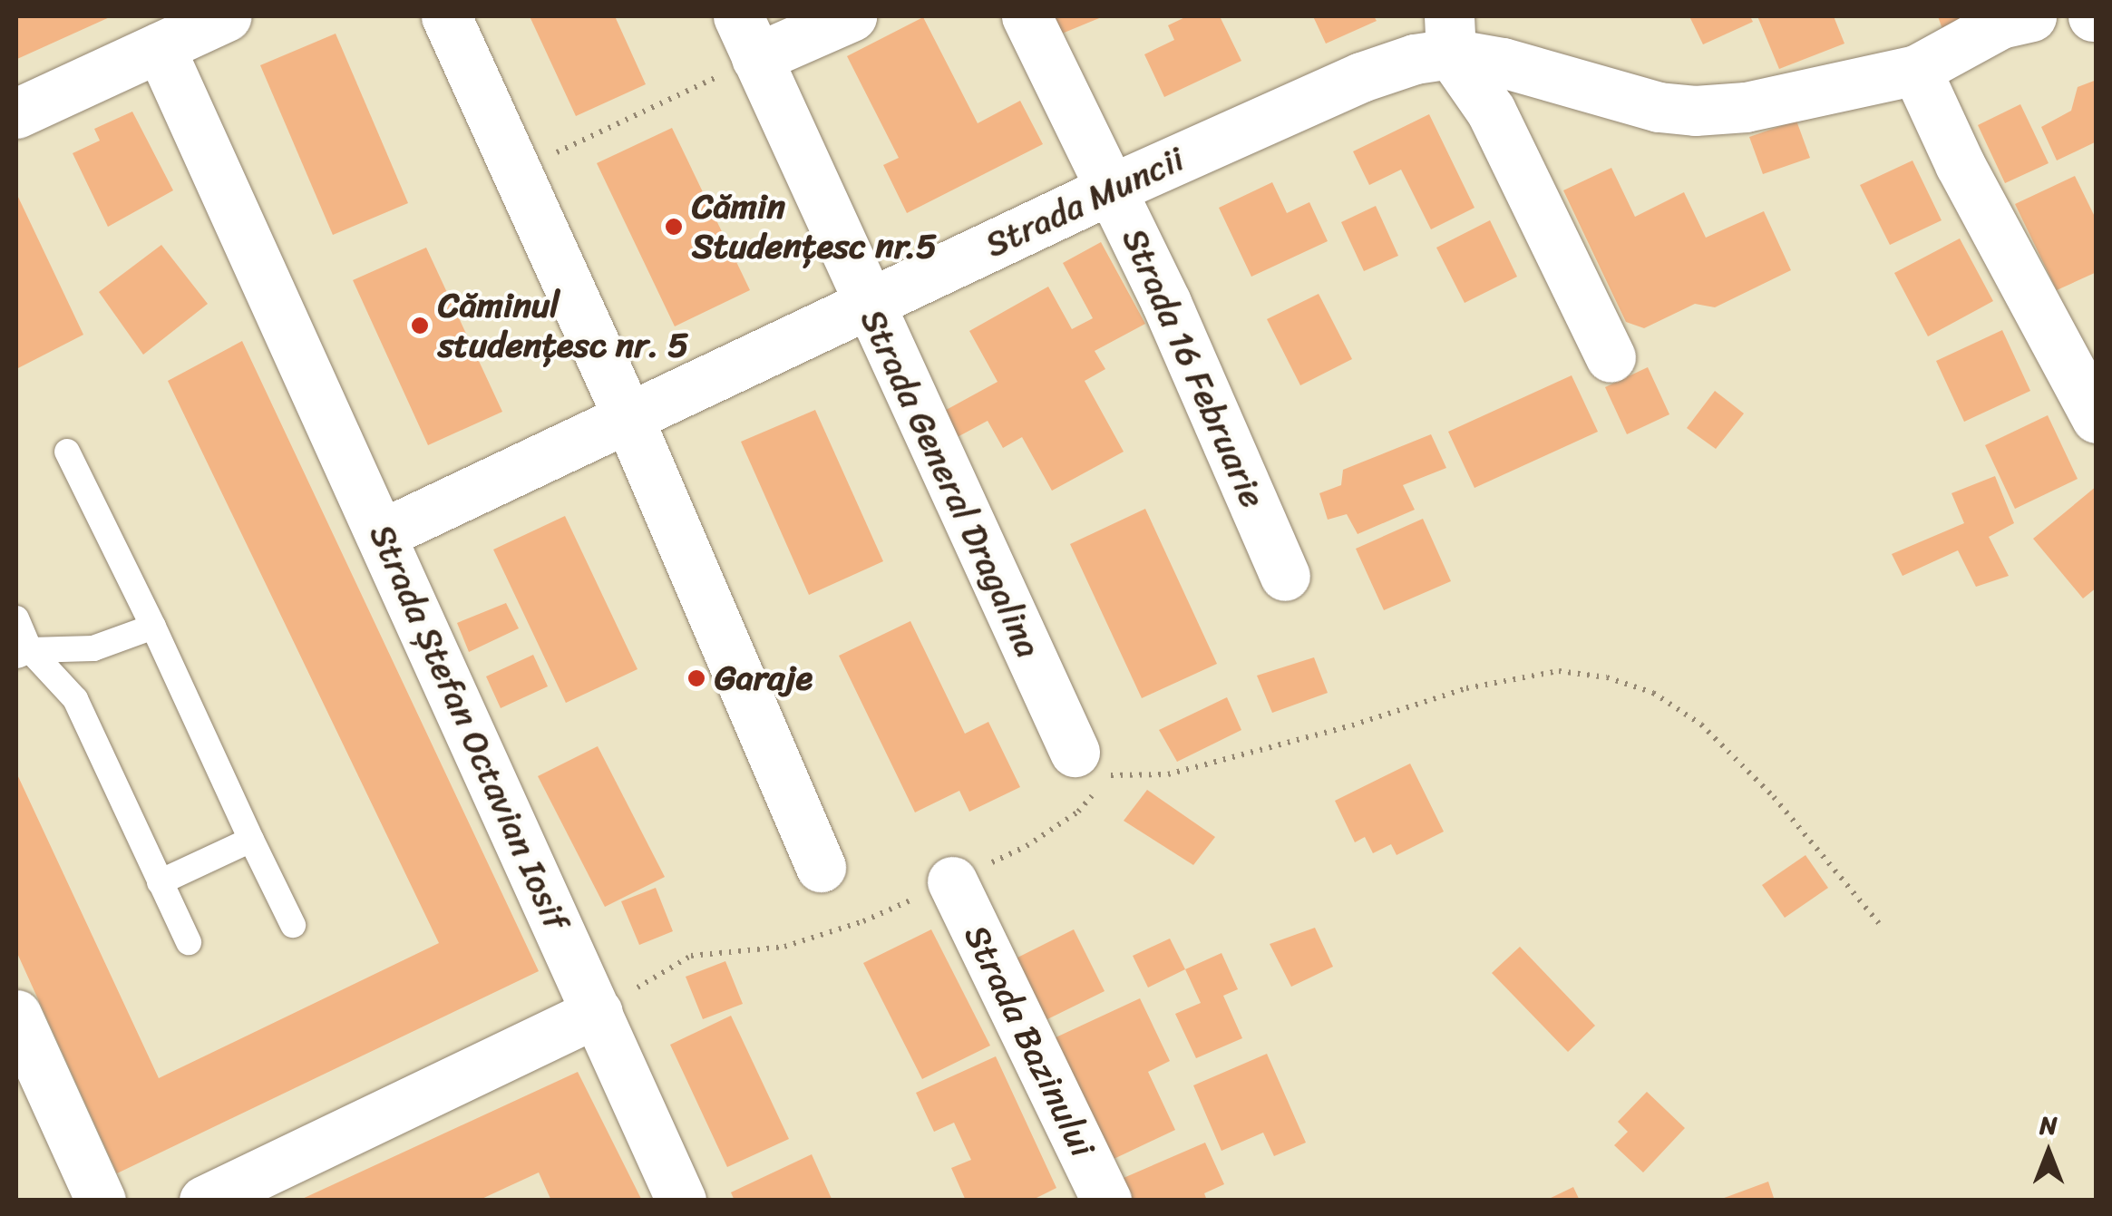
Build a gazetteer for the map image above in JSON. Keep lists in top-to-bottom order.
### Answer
{
  "streets": {
    "street": [
      "Strada Muncii",
      "Strada 16 Februarie",
      "Strada General Dragalina",
      "Strada Ștefan Octavian Iosif",
      "Strada Bazinului"
    ]
  },
  "crossings": [
    ["Strada Muncii", "Strada 16 Februarie"],
    ["Strada Muncii", "Strada General Dragalina"],
    ["Strada Muncii", "Strada Ștefan Octavian Iosif"]
  ],
  "places": ["Cămin Studențesc nr.5", "Căminul studențesc nr. 5", "Garaje"],
  "north": "top"
}
